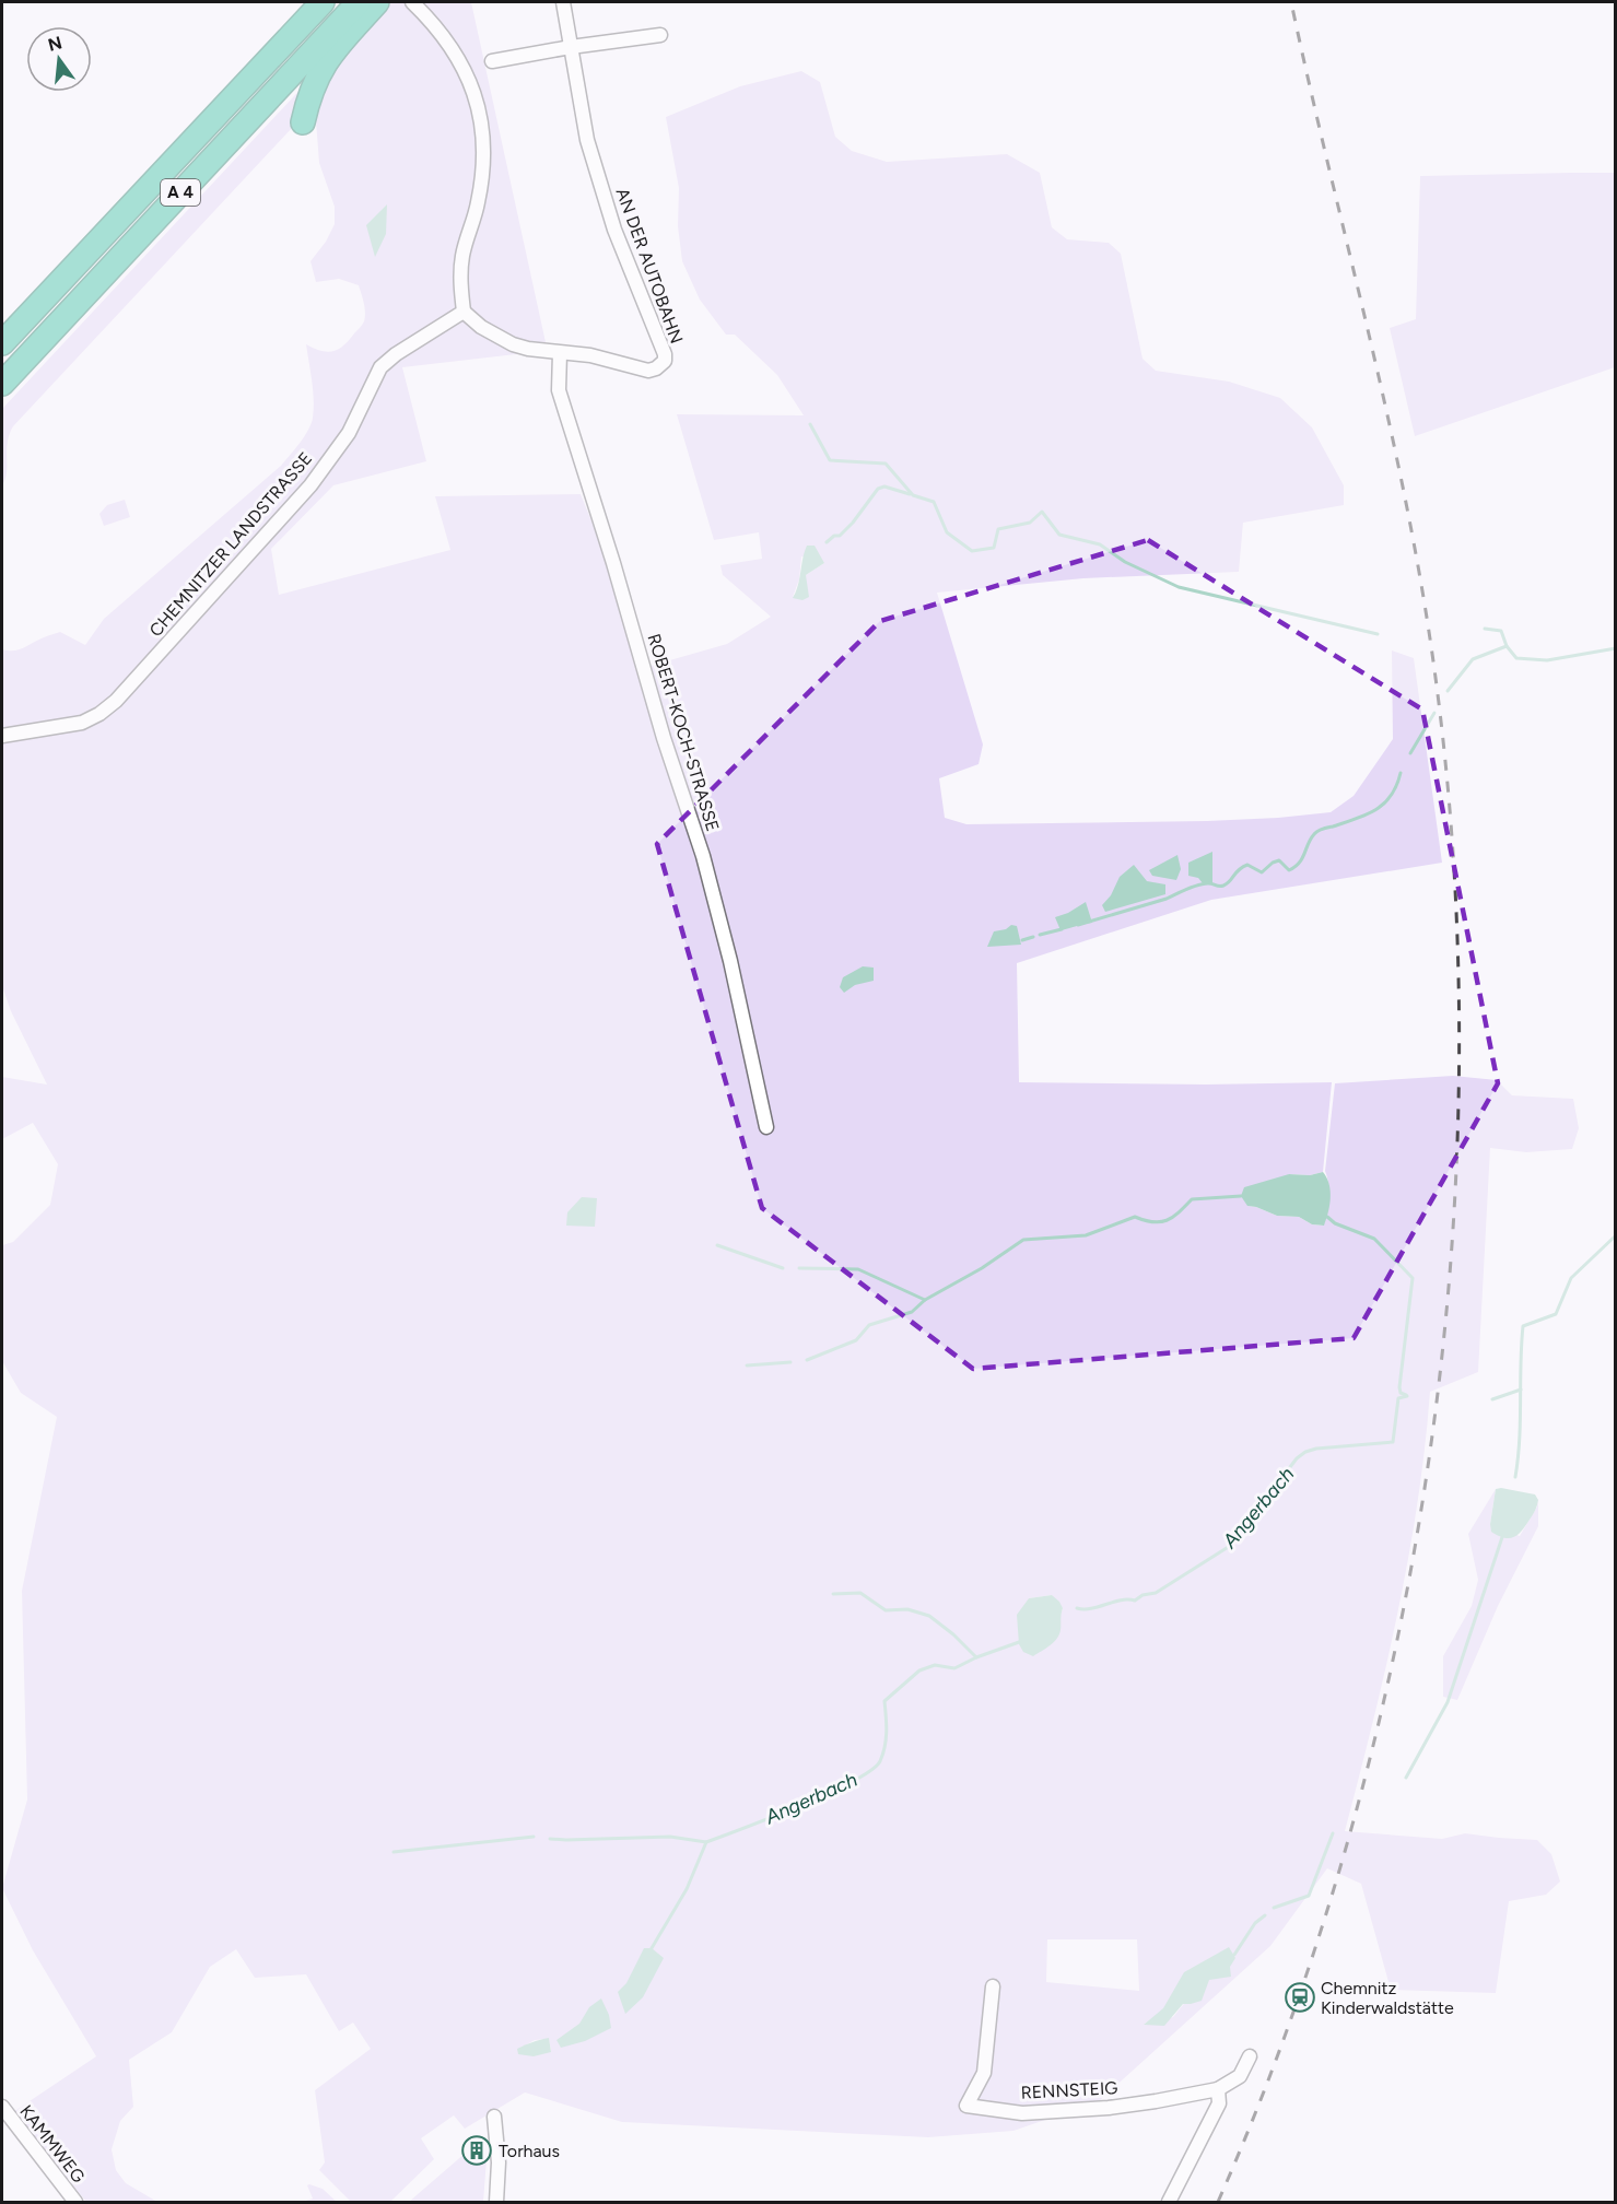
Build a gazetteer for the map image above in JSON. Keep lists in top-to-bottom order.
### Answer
{
  "streets": {
    "highway": ["A 4"],
    "street": [
      "AN DER AUTOBAHN",
      "CHEMNITZER LANDSTRASSE",
      "ROBERT-KOCH-STRASSE",
      "RENNSTEIG",
      "KAMMWEG"
    ]
  },
  "crossings": [
    ["AN DER AUTOBAHN", "CHEMNITZER LANDSTRASSE"],
    ["AN DER AUTOBAHN", "ROBERT-KOCH-STRASSE"]
  ],
  "water": ["Angerbach"],
  "places": {
    "station": ["Chemnitz Kinderwaldstätte"],
    "building": ["Torhaus"]
  },
  "north": "top"
}
